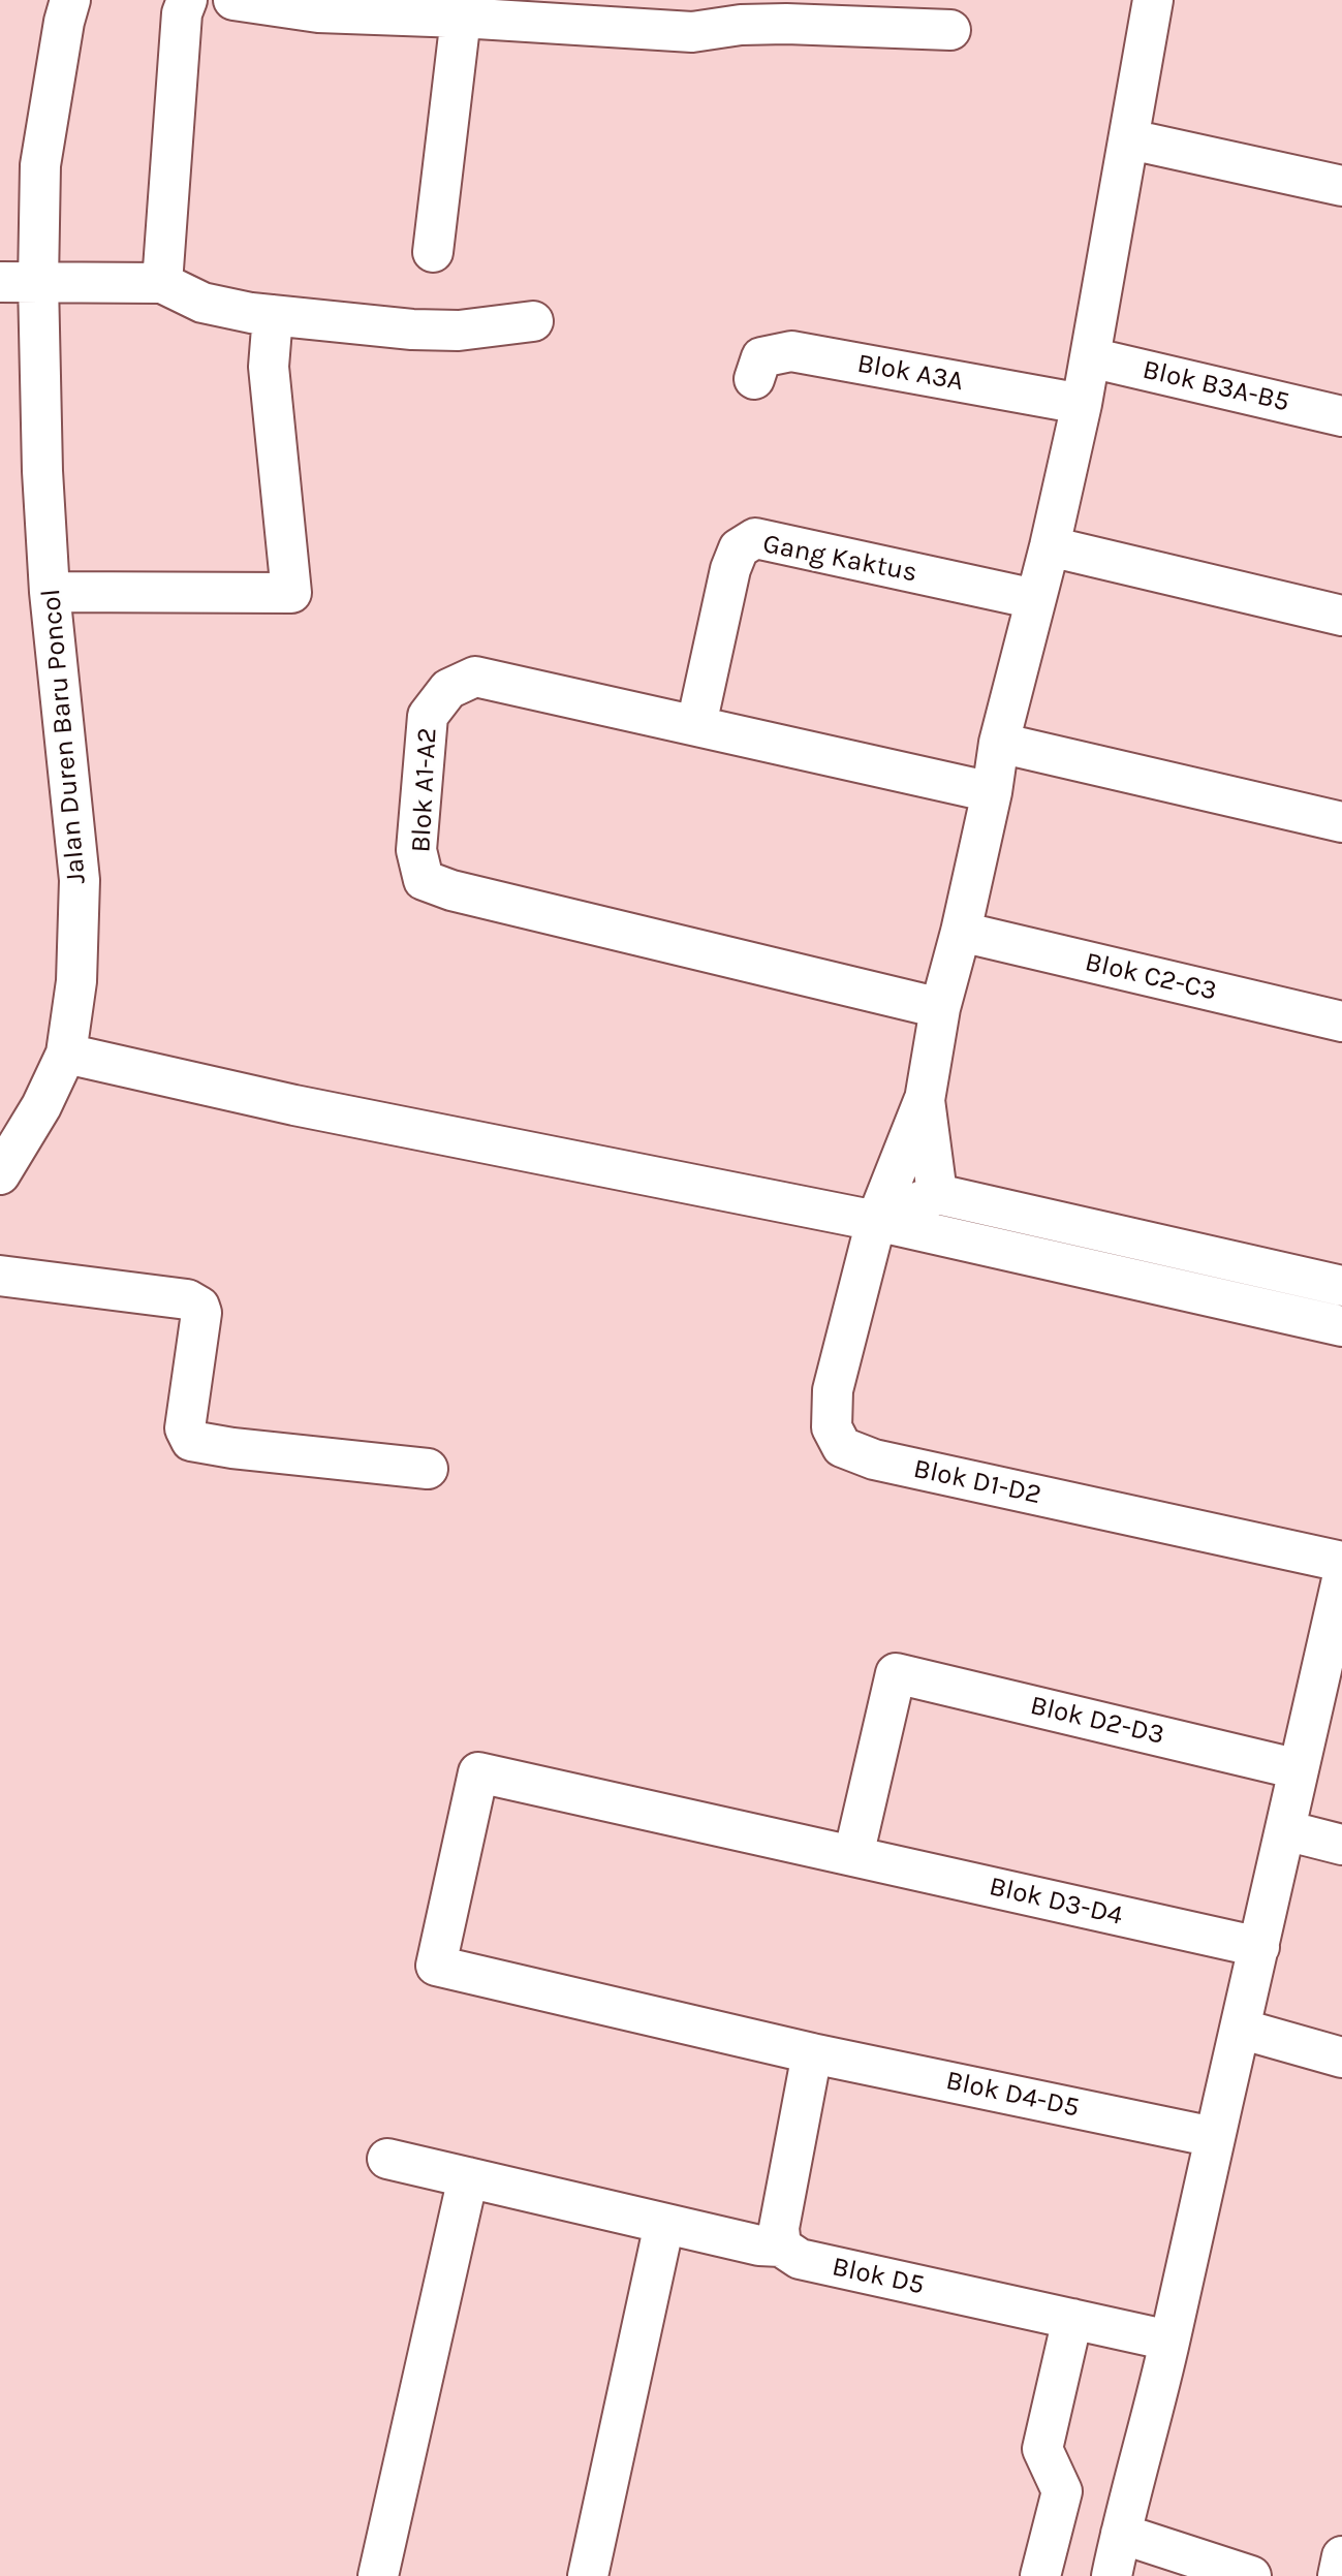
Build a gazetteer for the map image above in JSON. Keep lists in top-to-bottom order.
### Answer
{
  "streets": {
    "street": [
      "Blok A3A",
      "Blok B3A-B5",
      "Gang Kaktus",
      "Jalan Duren Baru Poncol",
      "Blok A1-A2",
      "Blok C2-C3",
      "Blok D1-D2",
      "Blok D2-D3",
      "Blok D3-D4",
      "Blok D4-D5",
      "Blok D5"
    ]
  },
  "crossings": [
    ["Gang Kaktus", "Blok A1-A2"],
    ["Blok D2-D3", "Blok D3-D4"],
    ["Blok D3-D4", "Blok D4-D5"]
  ]
}
